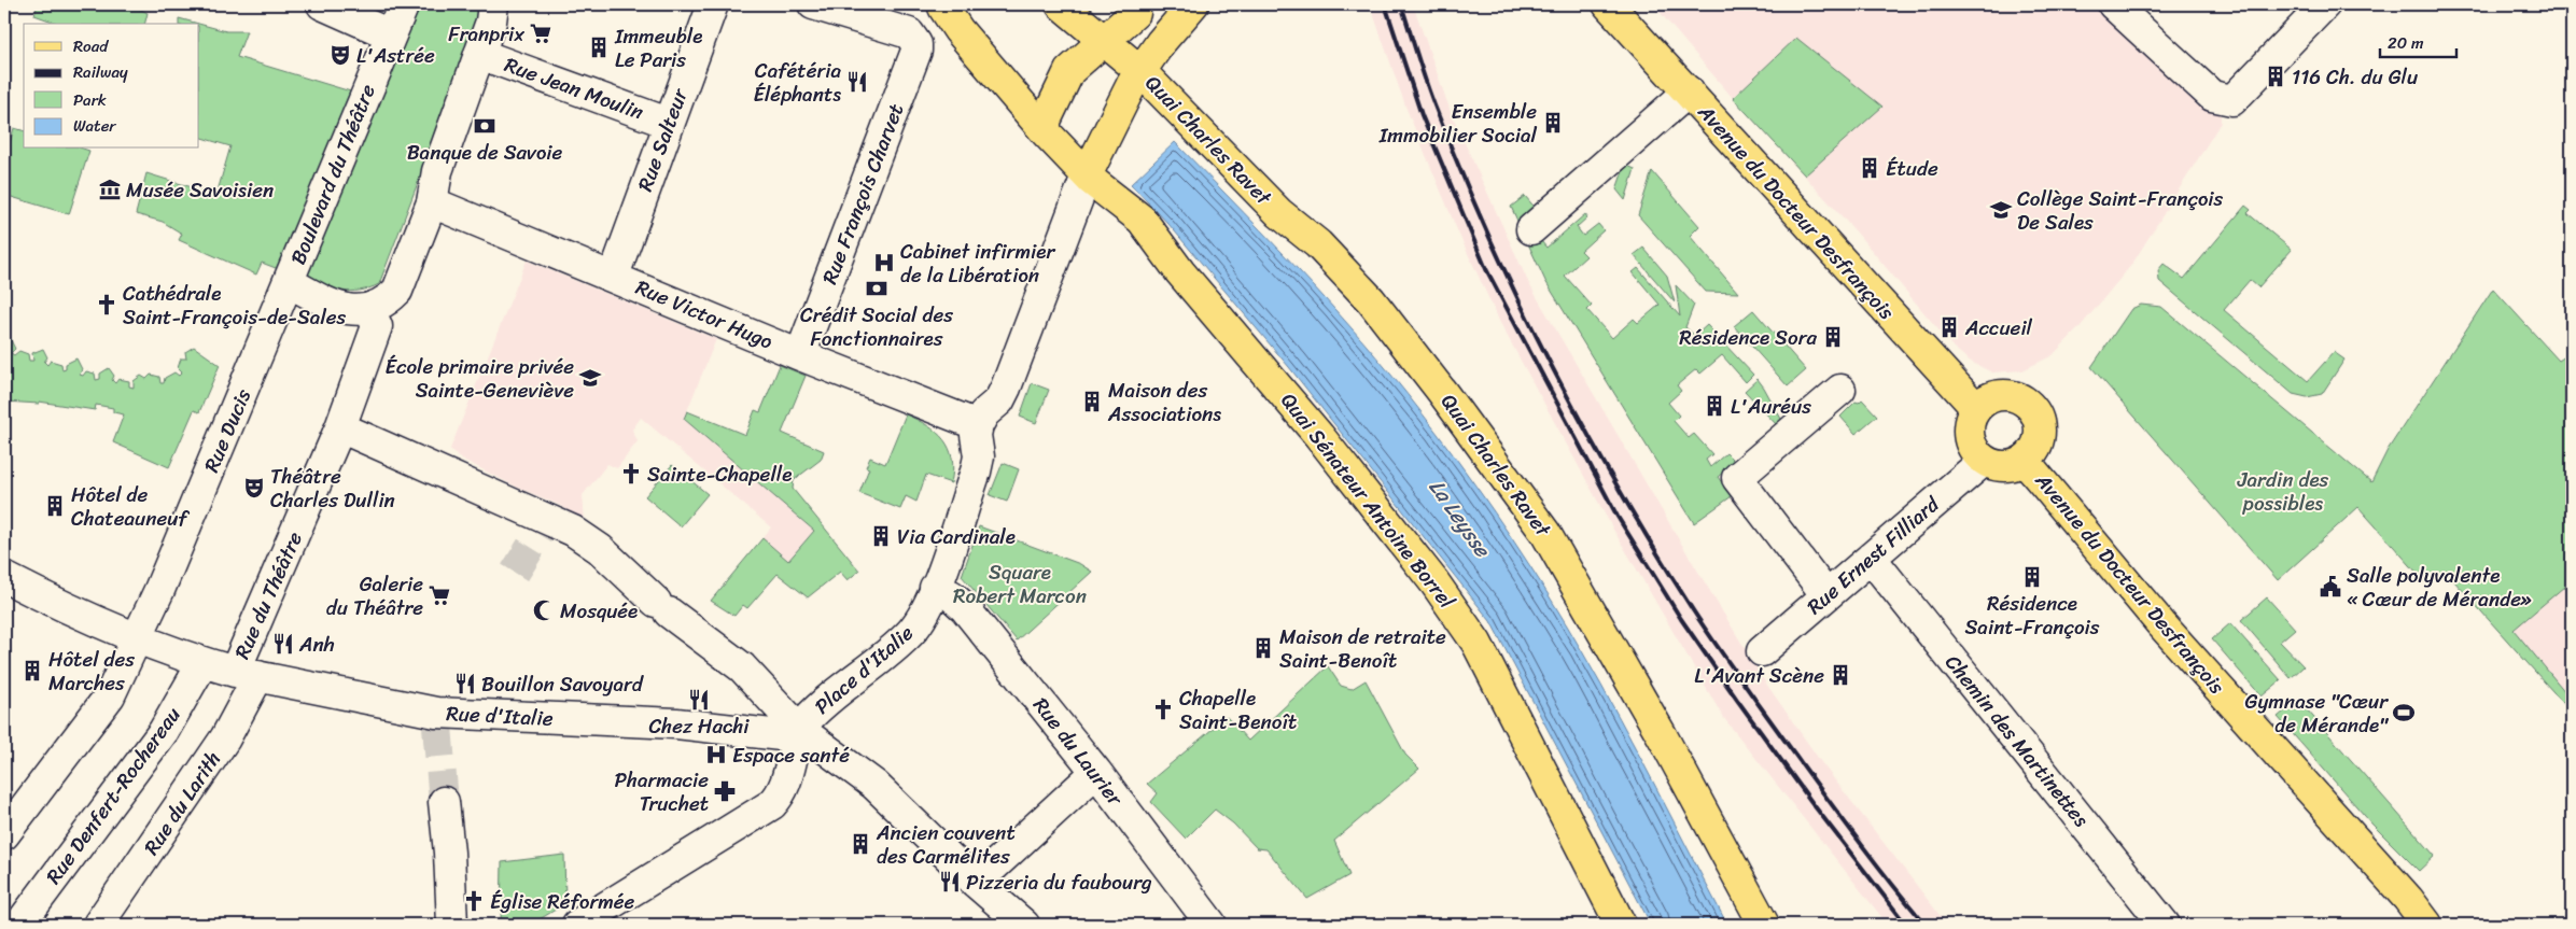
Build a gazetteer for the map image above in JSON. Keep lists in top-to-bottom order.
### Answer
{
  "streets": {
    "main road": ["Quai Charles Ravet", "Avenue du Docteur Desfrançois", "Quai Sénateur Antoine Borrel"],
    "street": [
      "Rue Jean Moulin",
      "Rue Salteur",
      "Boulevard du Théâtre",
      "Rue François Charvet",
      "Rue Victor Hugo",
      "Rue Ducis",
      "Rue Ernest Filliard",
      "Rue du Théâtre",
      "Place d'Italie",
      "Rue d'Italie",
      "Chemin des Martinettes",
      "Rue du Laurier",
      "Rue Denfert-Rochereau",
      "Rue du Larith"
    ]
  },
  "crossings": [
    ["Rue Jean Moulin", "Rue Salteur"],
    ["Rue Salteur", "Rue Victor Hugo"],
    ["Boulevard du Théâtre", "Rue Ducis"],
    ["Boulevard du Théâtre", "Rue du Théâtre"],
    ["Rue François Charvet", "Rue Victor Hugo"],
    ["Avenue du Docteur Desfrançois", "Rue Ernest Filliard"],
    ["Rue Victor Hugo", "Place d'Italie"],
    ["Rue Ducis", "Rue d'Italie"],
    ["Rue Ernest Filliard", "Chemin des Martinettes"],
    ["Rue du Théâtre", "Rue d'Italie"],
    ["Rue du Théâtre", "Rue du Larith"],
    ["Place d'Italie", "Rue d'Italie"],
    ["Place d'Italie", "Rue du Laurier"],
    ["Rue d'Italie", "Rue Denfert-Rochereau"],
    ["Rue d'Italie", "Rue du Larith"]
  ],
  "water": ["La Leysse"],
  "parks": ["Jardin des possibles", "Square Robert Marcon"],
  "places": {
    "supermarket": ["Franprix", "Galerie du Théâtre"],
    "building": [
      "Immeuble Le Paris",
      "116 Ch. du Glu",
      "Ensemble Immobilier Social",
      "Étude",
      "Accueil",
      "Résidence Sora",
      "Maison des Associations",
      "L'Auréus",
      "Hôtel de Chateauneuf",
      "Via Cardinale",
      "Résidence Saint-François",
      "Maison de retraite Saint-Benoît",
      "Hôtel des Marches",
      "L'Avant Scène",
      "Ancien couvent des Carmélites"
    ],
    "theatre": ["L'Astrée", "Théâtre Charles Dullin"],
    "restaurant": [
      "Cafétéria Éléphants",
      "Anh",
      "Bouillon Savoyard",
      "Chez Hachi",
      "Pizzeria du faubourg"
    ],
    "bank": ["Banque de Savoie", "Crédit Social des Fonctionnaires"],
    "museum": ["Musée Savoisien"],
    "school or university": ["Collège Saint-François De Sales", "École primaire privée Sainte-Geneviève"],
    "hospital": ["Cabinet infirmier de la Libération", "Espace santé"],
    "church": [
      "Cathédrale Saint-François-de-Sales",
      "Sainte-Chapelle",
      "Chapelle Saint-Benoît",
      "Église Réformée"
    ],
    "public building": ["Salle polyvalente « Cœur de Mérande»"],
    "mosque": ["Mosquée"],
    "sports": ["Gymnase \"Cœur de Mérande\""],
    "pharmacy": ["Pharmacie Truchet"]
  },
  "legend": [
    "Road",
    "Railway",
    "Park",
    "Water"
  ],
  "scale_bar": "20 m"
}
